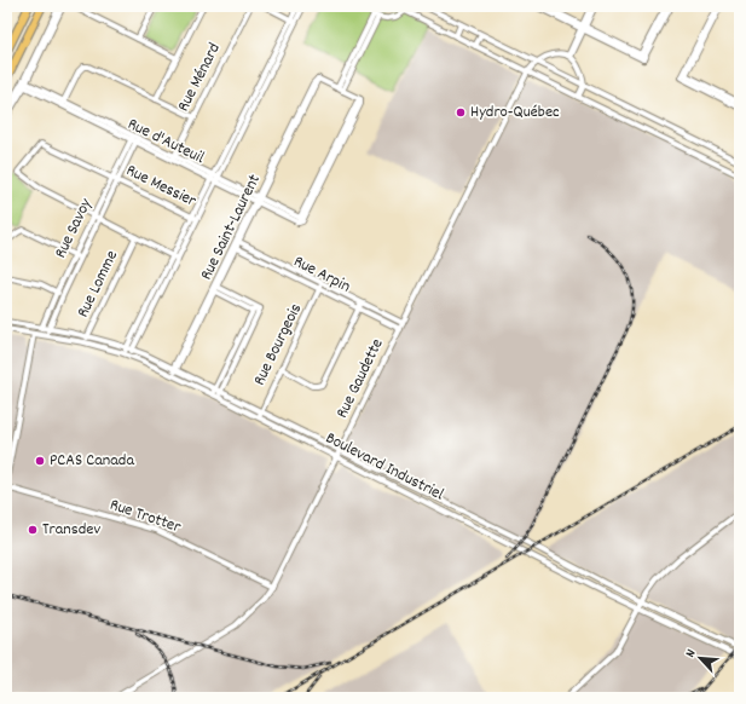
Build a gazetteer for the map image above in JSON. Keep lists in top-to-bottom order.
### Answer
{
  "streets": {
    "street": [
      "Rue Ménard",
      "Rue d'Auteuil",
      "Rue Messier",
      "Rue Saint-Laurent",
      "Rue Savoy",
      "Rue Arpin",
      "Rue Lomme",
      "Rue Bourgeois",
      "Rue Gaudette",
      "Boulevard Industriel",
      "Rue Trotter"
    ]
  },
  "crossings": [
    ["Rue Ménard", "Rue d'Auteuil"],
    ["Rue d'Auteuil", "Rue Saint-Laurent"],
    ["Rue d'Auteuil", "Rue Savoy"],
    ["Rue Messier", "Rue Savoy"],
    ["Rue Saint-Laurent", "Rue Arpin"],
    ["Rue Saint-Laurent", "Boulevard Industriel"],
    ["Rue Savoy", "Boulevard Industriel"],
    ["Rue Savoy", "Rue Trotter"],
    ["Rue Arpin", "Rue Bourgeois"],
    ["Rue Arpin", "Rue Gaudette"],
    ["Rue Lomme", "Boulevard Industriel"],
    ["Rue Bourgeois", "Boulevard Industriel"],
    ["Rue Gaudette", "Boulevard Industriel"],
    ["Rue Gaudette", "Rue Trotter"],
    ["Boulevard Industriel", "Rue Trotter"]
  ],
  "places": ["Hydro-Québec", "PCAS Canada", "Transdev"],
  "north": "top left"
}
